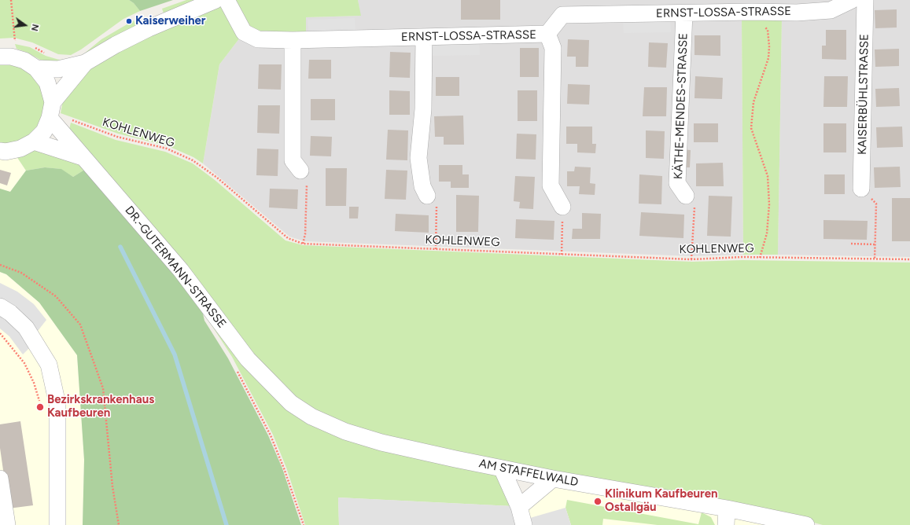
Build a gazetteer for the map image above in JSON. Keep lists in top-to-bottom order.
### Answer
{
  "streets": {
    "street": [
      "ERNST-LOSSA-STRASSE",
      "KAISERBÜHLSTRASSE",
      "KÄTHE-MENDES-STRASSE",
      "DR.-GUTERMANN-STRASSE",
      "AM STAFFELWALD"
    ],
    "path": ["KOHLENWEG"]
  },
  "crossings": [
    ["ERNST-LOSSA-STRASSE", "KÄTHE-MENDES-STRASSE"],
    ["KOHLENWEG", "DR.-GUTERMANN-STRASSE"],
    ["DR.-GUTERMANN-STRASSE", "AM STAFFELWALD"]
  ],
  "places": ["Kaiserweiher", "Bezirkskrankenhaus Kaufbeuren", "Klinikum Kaufbeuren Ostallgäu"],
  "north": "right"
}
